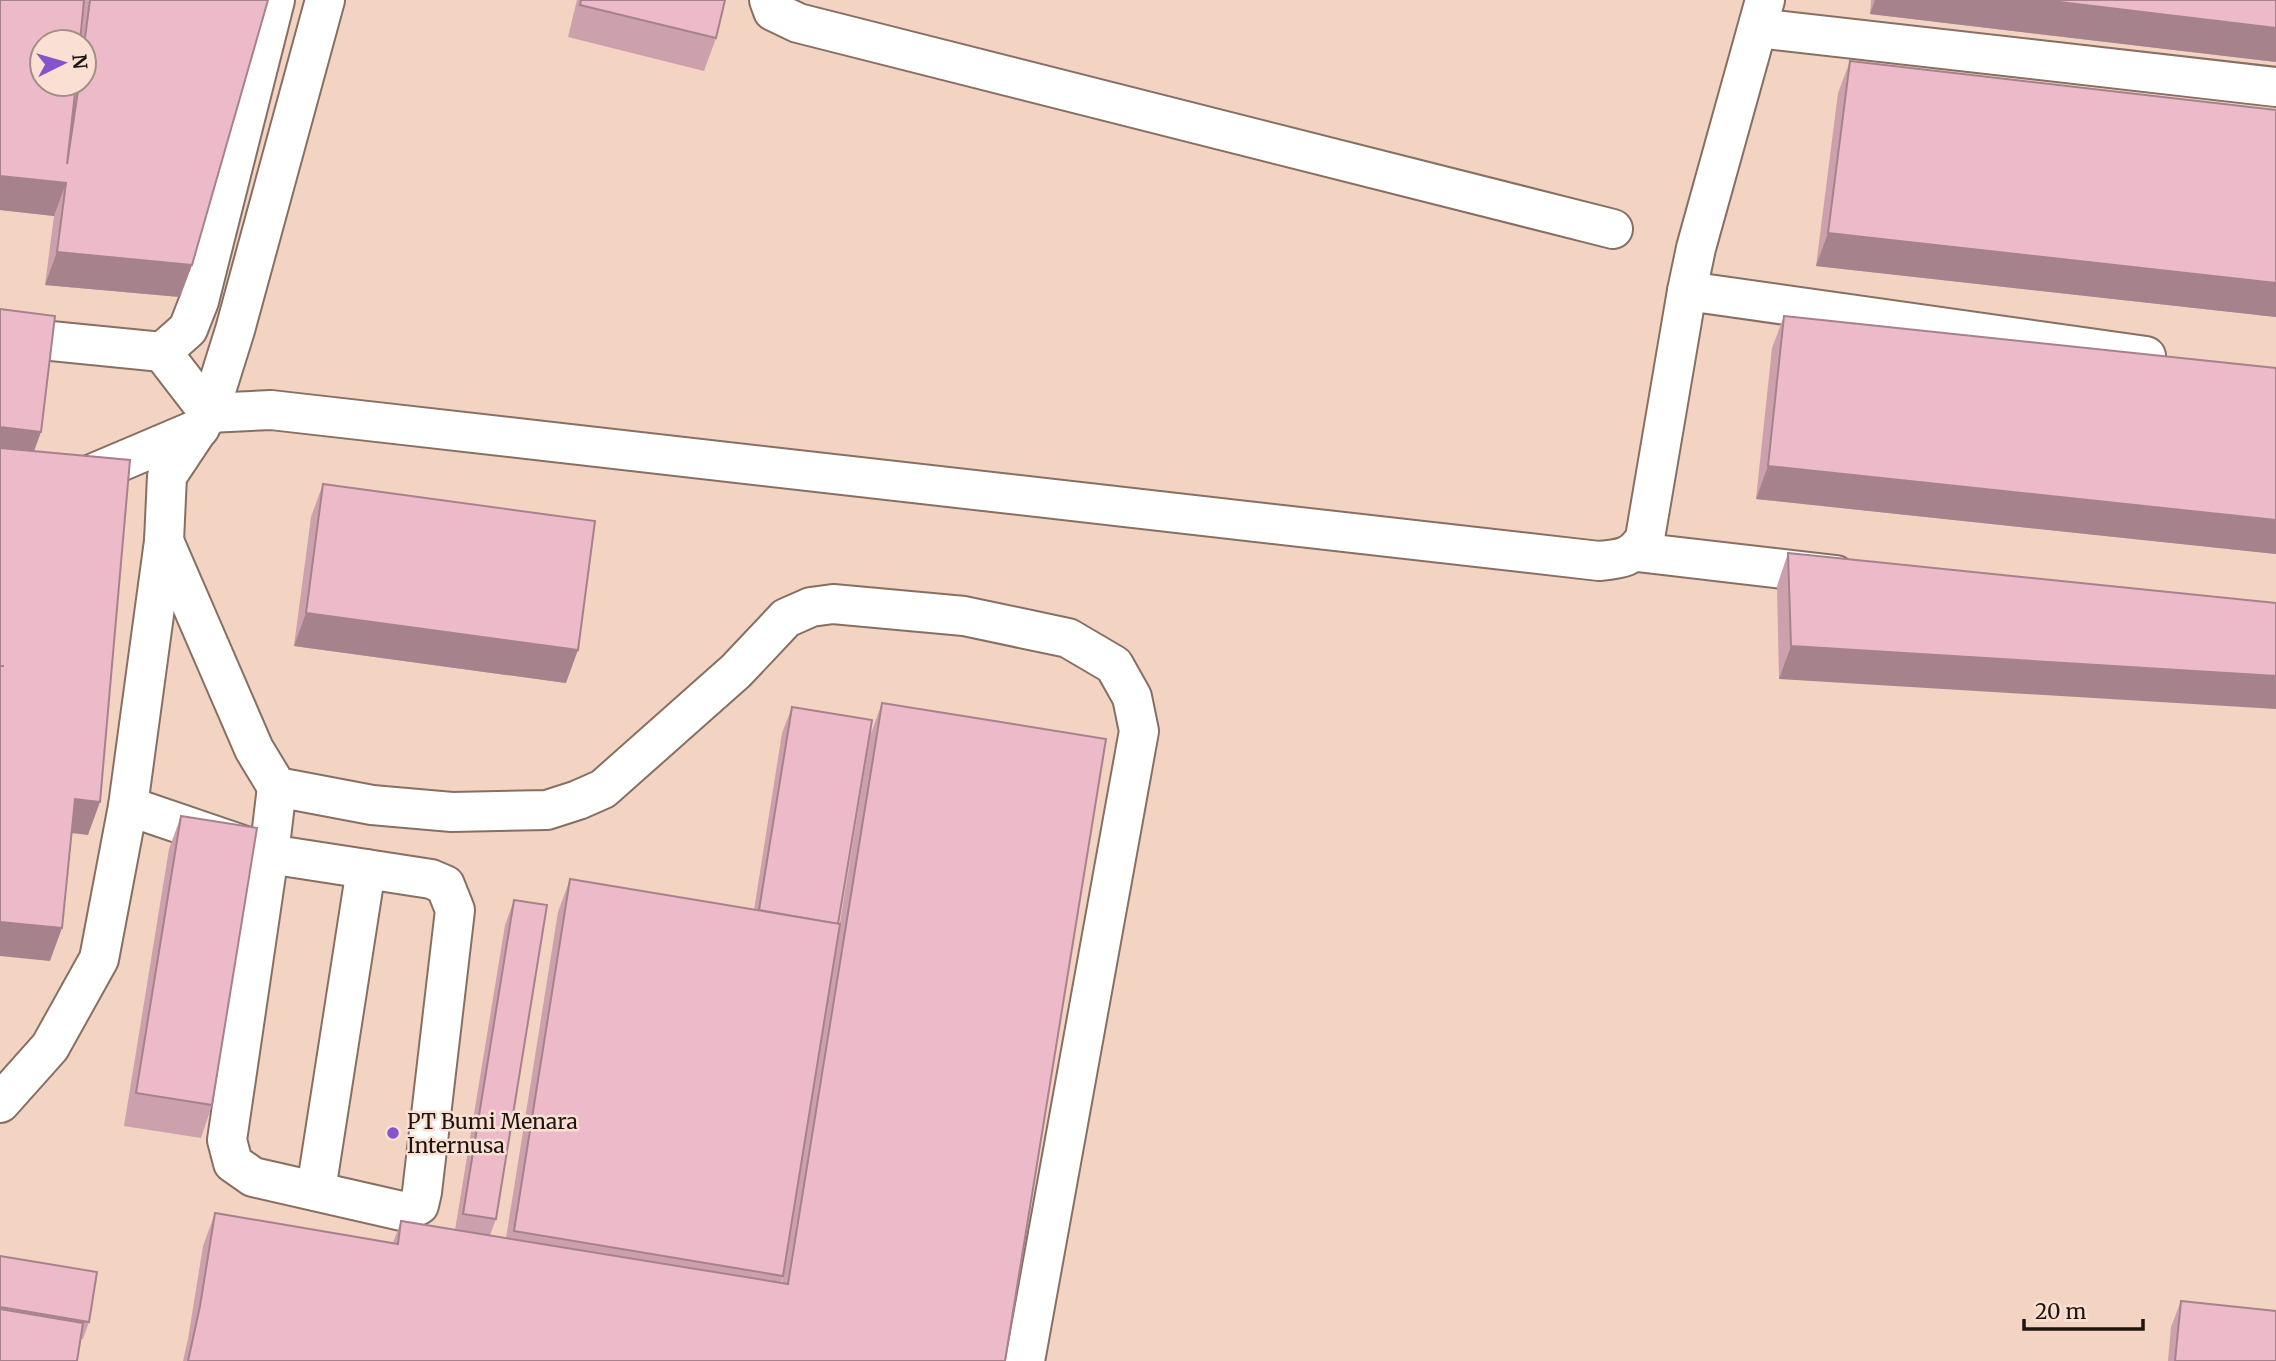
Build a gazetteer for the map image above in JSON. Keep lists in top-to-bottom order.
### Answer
{
  "places": ["PT Bumi Menara Internusa"],
  "scale_bar": "20 m",
  "north": "right"
}
